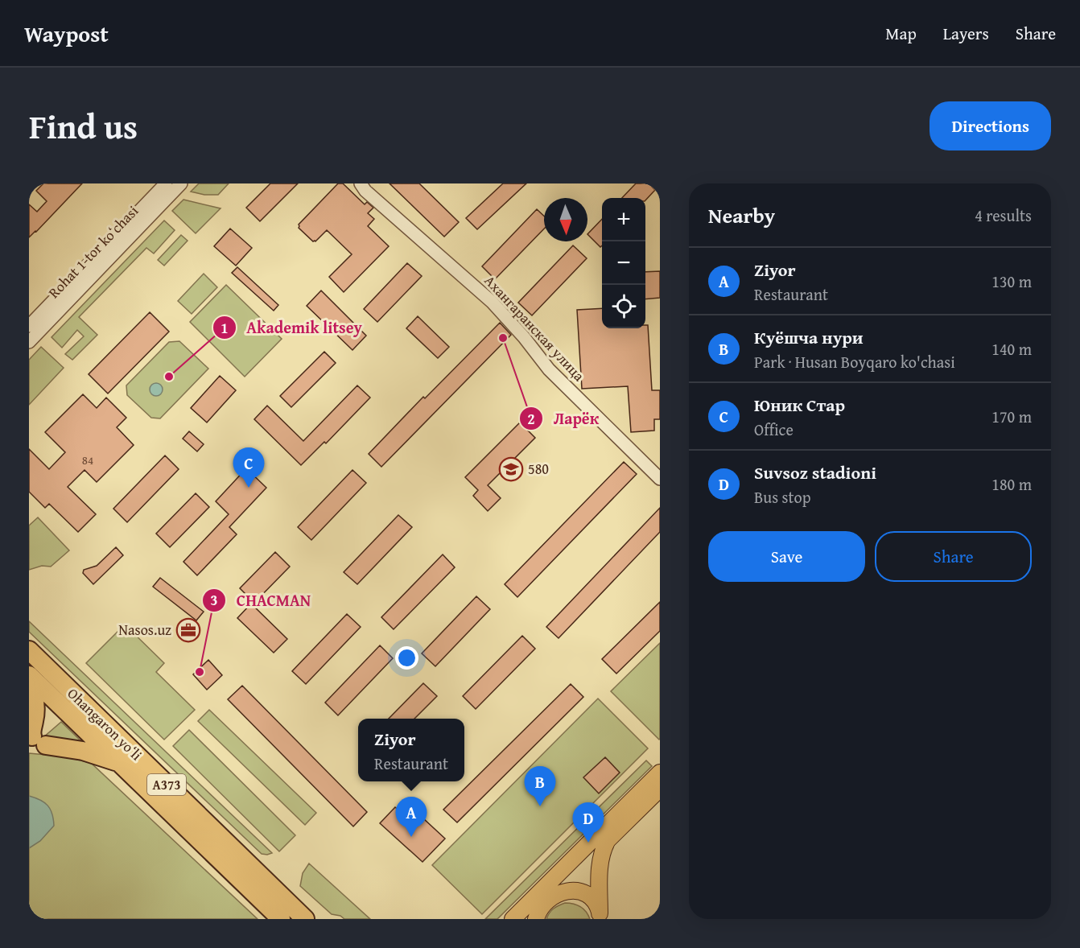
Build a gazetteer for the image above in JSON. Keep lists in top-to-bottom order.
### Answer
{
  "streets": {
    "highway": ["Ohangaron yoʻli", "A373"],
    "street": ["Rohat 1-tor koʻchasi", "Ахангаранская улица"]
  },
  "places": {
    "other": ["Ларёк", "Akademik litsey", "CHACMAN"],
    "school or university": ["580"],
    "office": ["Nasos.uz"]
  },
  "house_numbers": ["84"],
  "north": "bottom",
  "page": {
    "header": "Waypost",
    "nav": ["Map", "Layers", "Share"],
    "title": "Find us",
    "buttons": [
      "Directions",
      ["Save", "Share"]
    ],
    "heading": ["Nearby", "4 results"],
    "map_buttons": ["+", "−"],
    "list": [
      {
        "mark": "A",
        "name": "Ziyor",
        "note": "Restaurant",
        "value": "130 m"
      },
      {
        "mark": "B",
        "name": "Куёшча нури",
        "note": "Park · Husan Boyqaro ko'chasi",
        "value": "140 m"
      },
      {
        "mark": "C",
        "name": "Юник Стар",
        "note": "Office",
        "value": "170 m"
      },
      {
        "mark": "D",
        "name": "Suvsoz stadioni",
        "note": "Bus stop",
        "value": "180 m"
      }
    ],
    "pins": [
      "C",
      "B",
      "A",
      "D"
    ],
    "popup": ["Ziyor", "Restaurant"]
  }
}
